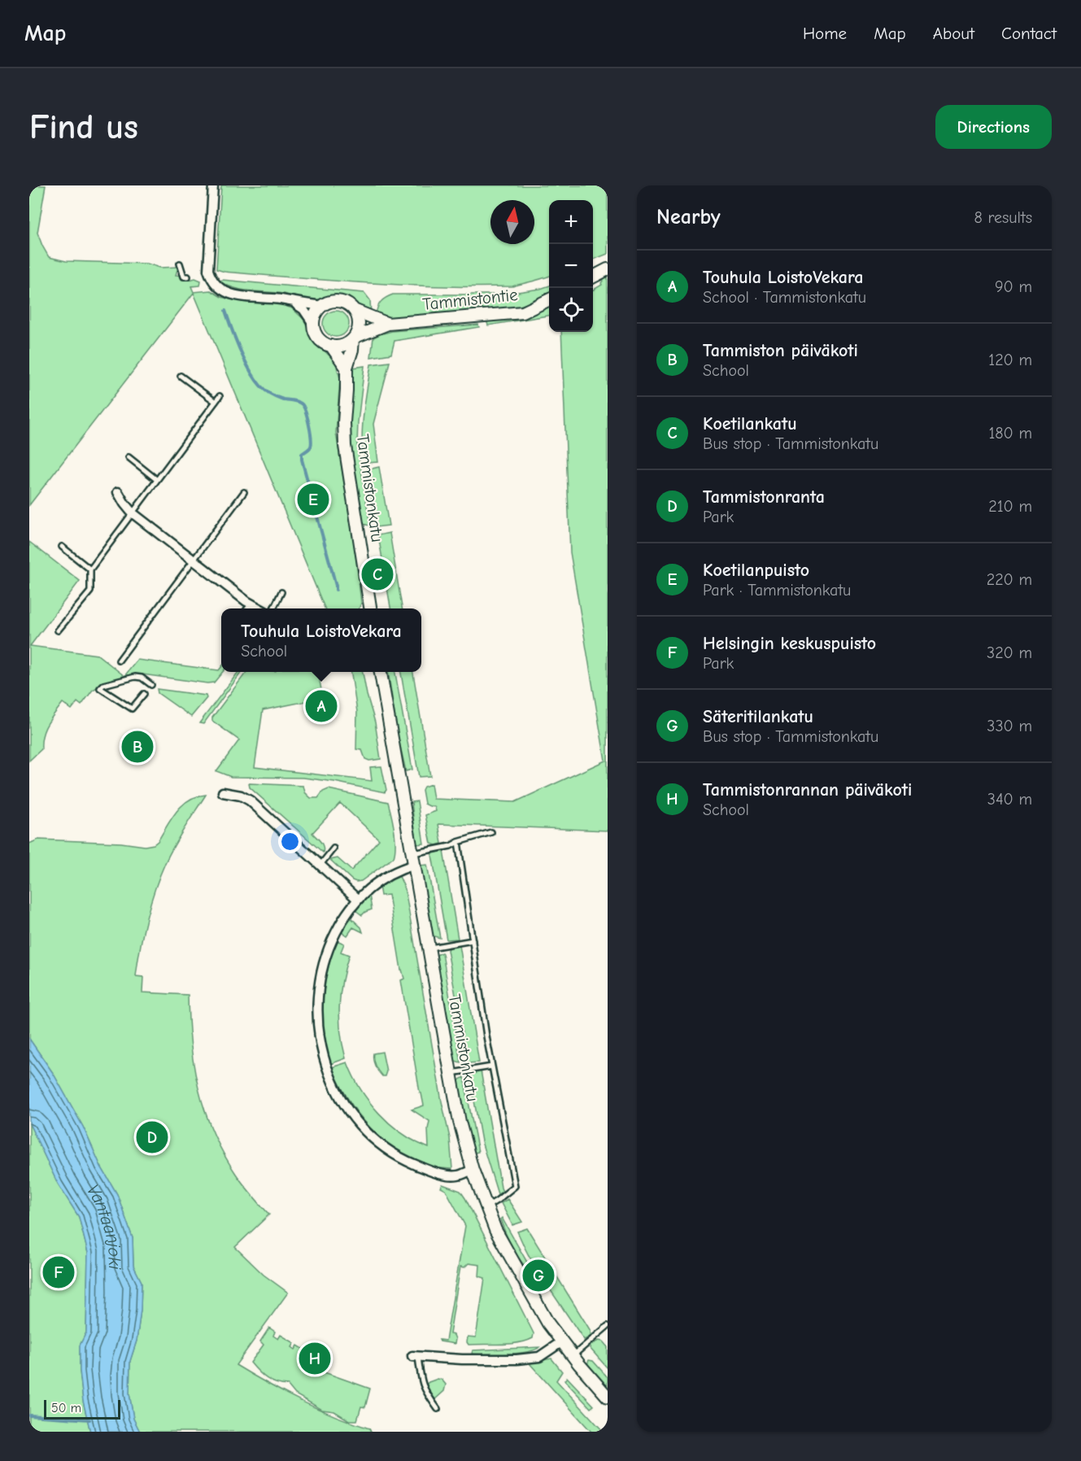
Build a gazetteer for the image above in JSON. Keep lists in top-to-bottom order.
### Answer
{
  "streets": {
    "street": ["Tammistontie", "Tammistonkatu"]
  },
  "crossings": [
    ["Tammistontie", "Tammistonkatu"]
  ],
  "water": ["Vantaanjoki"],
  "scale_bar": "50 m",
  "north": "top",
  "page": {
    "header": "Map",
    "nav": [
      "Home",
      "Map",
      "About",
      "Contact"
    ],
    "buttons": "Directions",
    "title": "Find us",
    "heading": ["Nearby", "8 results"],
    "map_buttons": ["+", "−"],
    "list": [
      {
        "mark": "A",
        "name": "Touhula LoistoVekara",
        "note": "School · Tammistonkatu",
        "value": "90 m"
      },
      {
        "mark": "B",
        "name": "Tammiston päiväkoti",
        "note": "School",
        "value": "120 m"
      },
      {
        "mark": "C",
        "name": "Koetilankatu",
        "note": "Bus stop · Tammistonkatu",
        "value": "180 m"
      },
      {
        "mark": "D",
        "name": "Tammistonranta",
        "note": "Park",
        "value": "210 m"
      },
      {
        "mark": "E",
        "name": "Koetilanpuisto",
        "note": "Park · Tammistonkatu",
        "value": "220 m"
      },
      {
        "mark": "F",
        "name": "Helsingin keskuspuisto",
        "note": "Park",
        "value": "320 m"
      },
      {
        "mark": "G",
        "name": "Säteritilankatu",
        "note": "Bus stop · Tammistonkatu",
        "value": "330 m"
      },
      {
        "mark": "H",
        "name": "Tammistonrannan päiväkoti",
        "note": "School",
        "value": "340 m"
      }
    ],
    "pins": [
      "E",
      "C",
      "A",
      "B",
      "D",
      "F",
      "G",
      "H"
    ],
    "popup": ["Touhula LoistoVekara", "School"],
    "scale": "50 m"
  }
}
